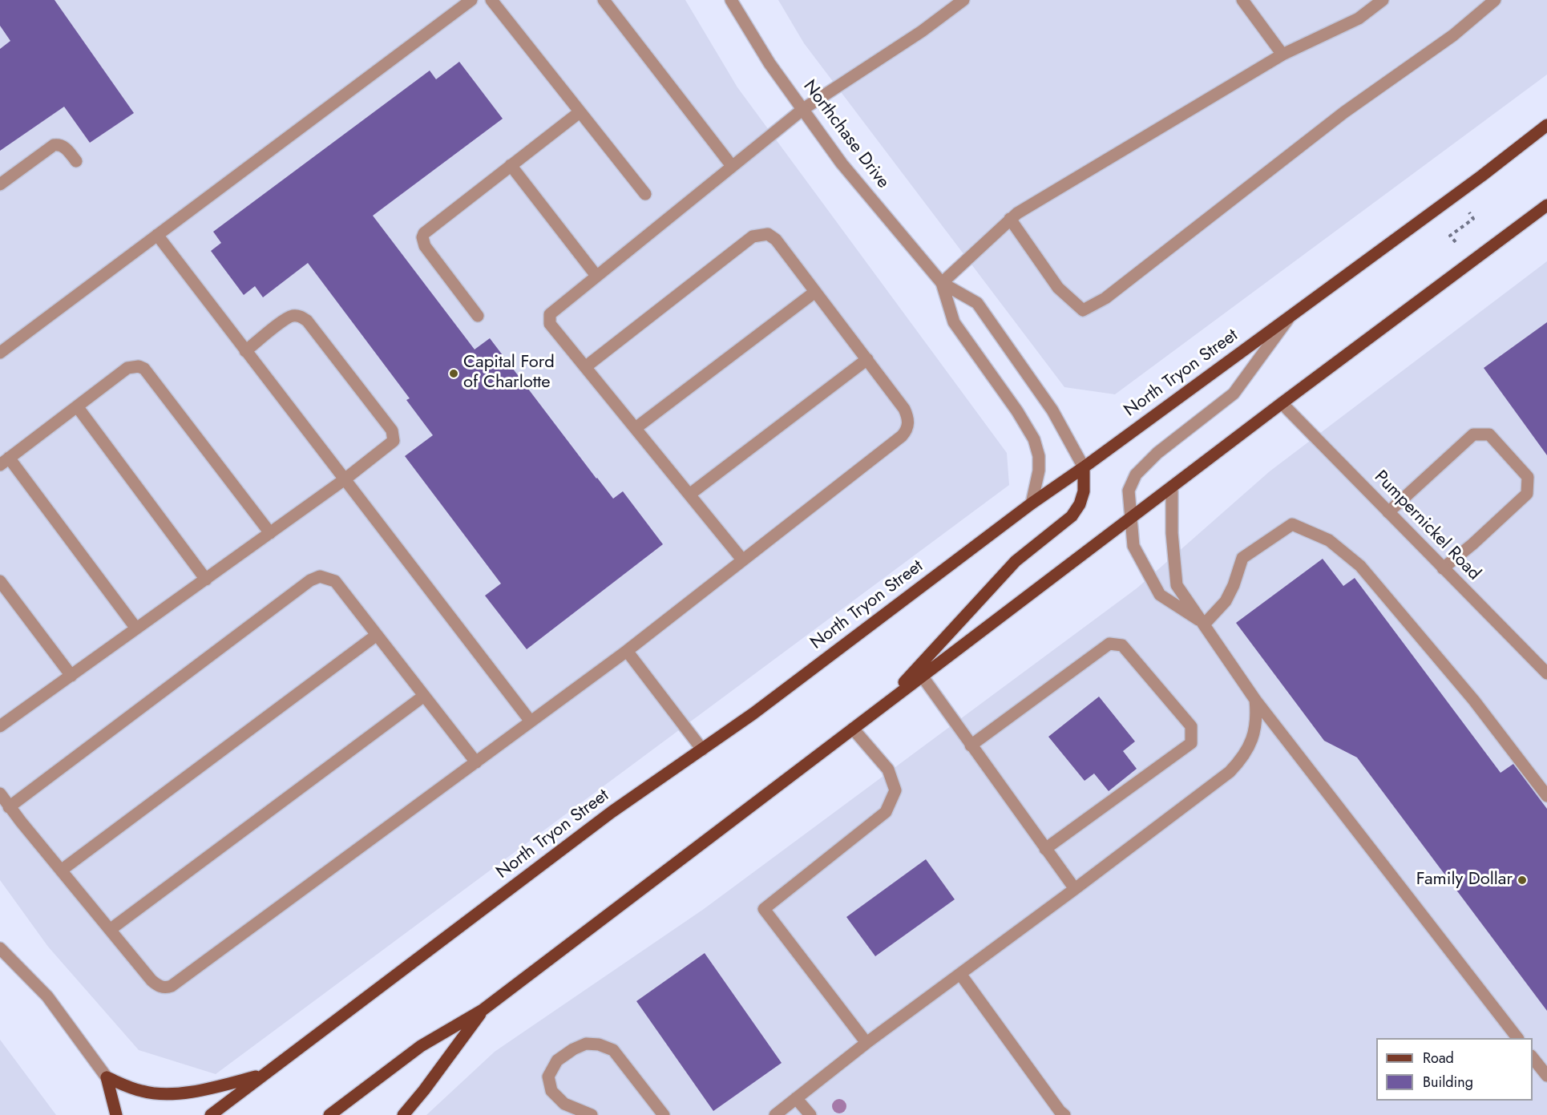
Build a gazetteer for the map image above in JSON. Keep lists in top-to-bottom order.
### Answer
{
  "streets": {
    "main road": ["North Tryon Street"],
    "street": ["Northchase Drive", "Pumpernickel Road"]
  },
  "crossings": [
    ["Northchase Drive", "North Tryon Street"]
  ],
  "places": ["Capital Ford of Charlotte", "Family Dollar"],
  "legend": ["Road", "Building"]
}
